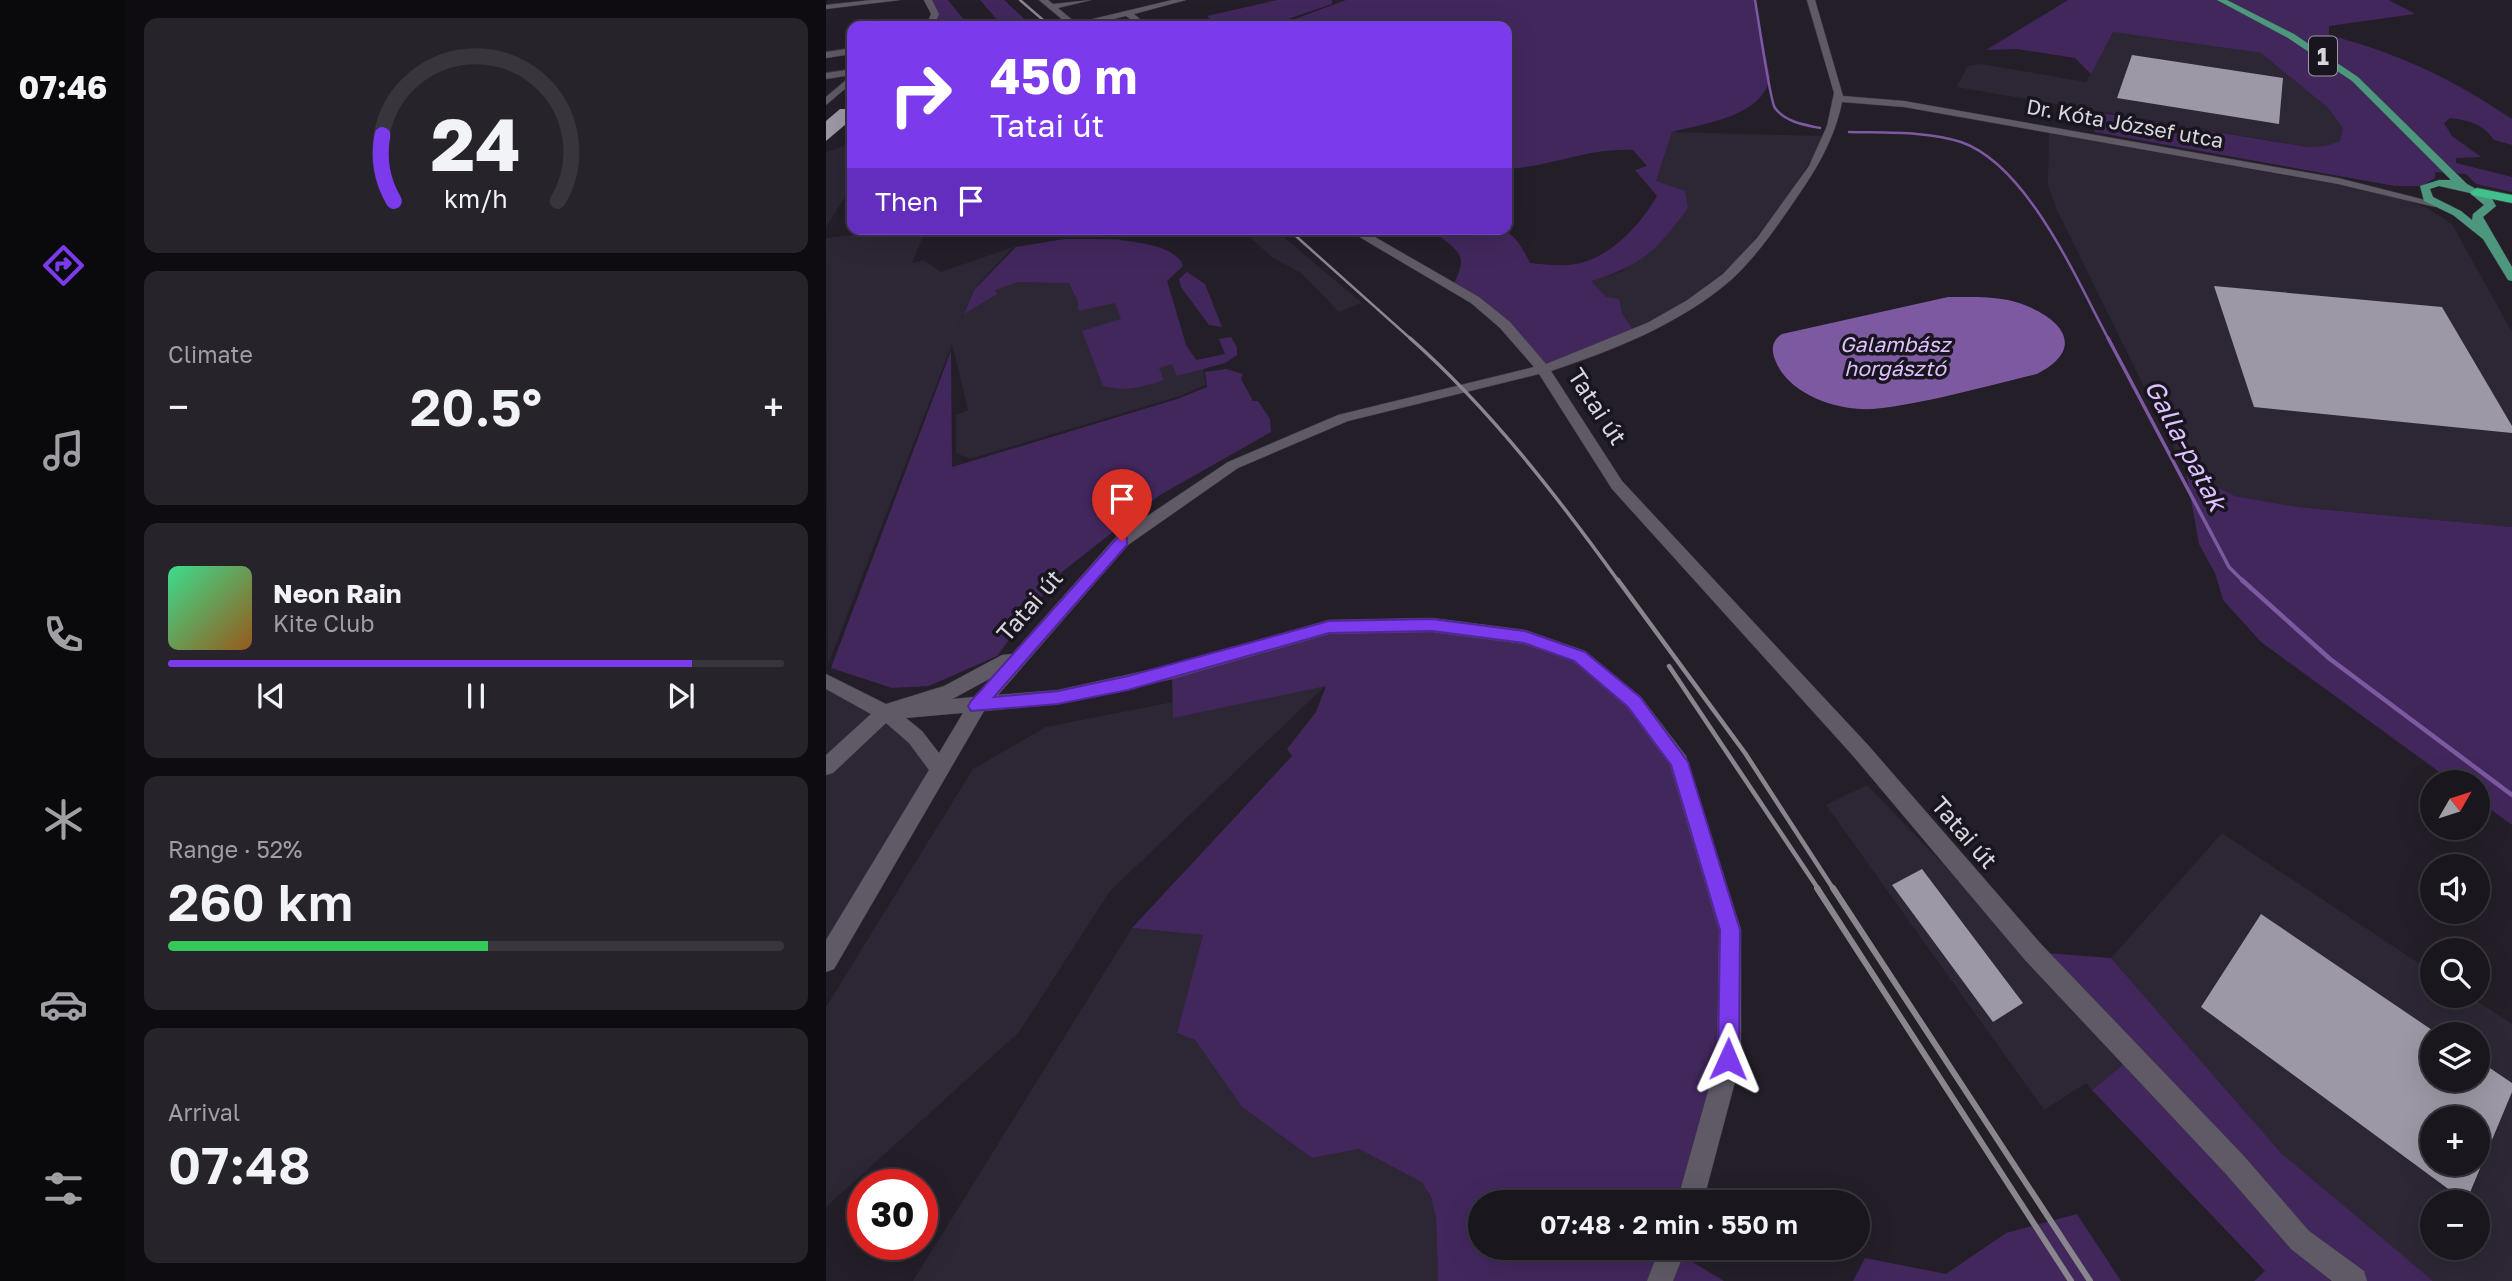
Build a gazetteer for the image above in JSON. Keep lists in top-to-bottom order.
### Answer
{
  "streets": {
    "main road": ["1"],
    "street": ["Dr. Kóta József utca", "Tatai út"]
  },
  "water": ["Galambász horgásztó", "Galla-patak"],
  "north": "top right",
  "page": {
    "tabs": "07:46",
    "turn": ["450 m", "Tatai út"],
    "then": "Then",
    "tile": [
      "Climate",
      ["Range · 52%", "260 km"],
      ["Arrival", "07:48"]
    ],
    "heat": ["−", "20.5°", "+"],
    "song": ["Neon Rain", "Kite Club"],
    "map_buttons": ["+", "−"],
    "limit": "30",
    "trip": "07:48 · 2 min · 550 m",
    "gauge": ["24", "km/h"]
  }
}
